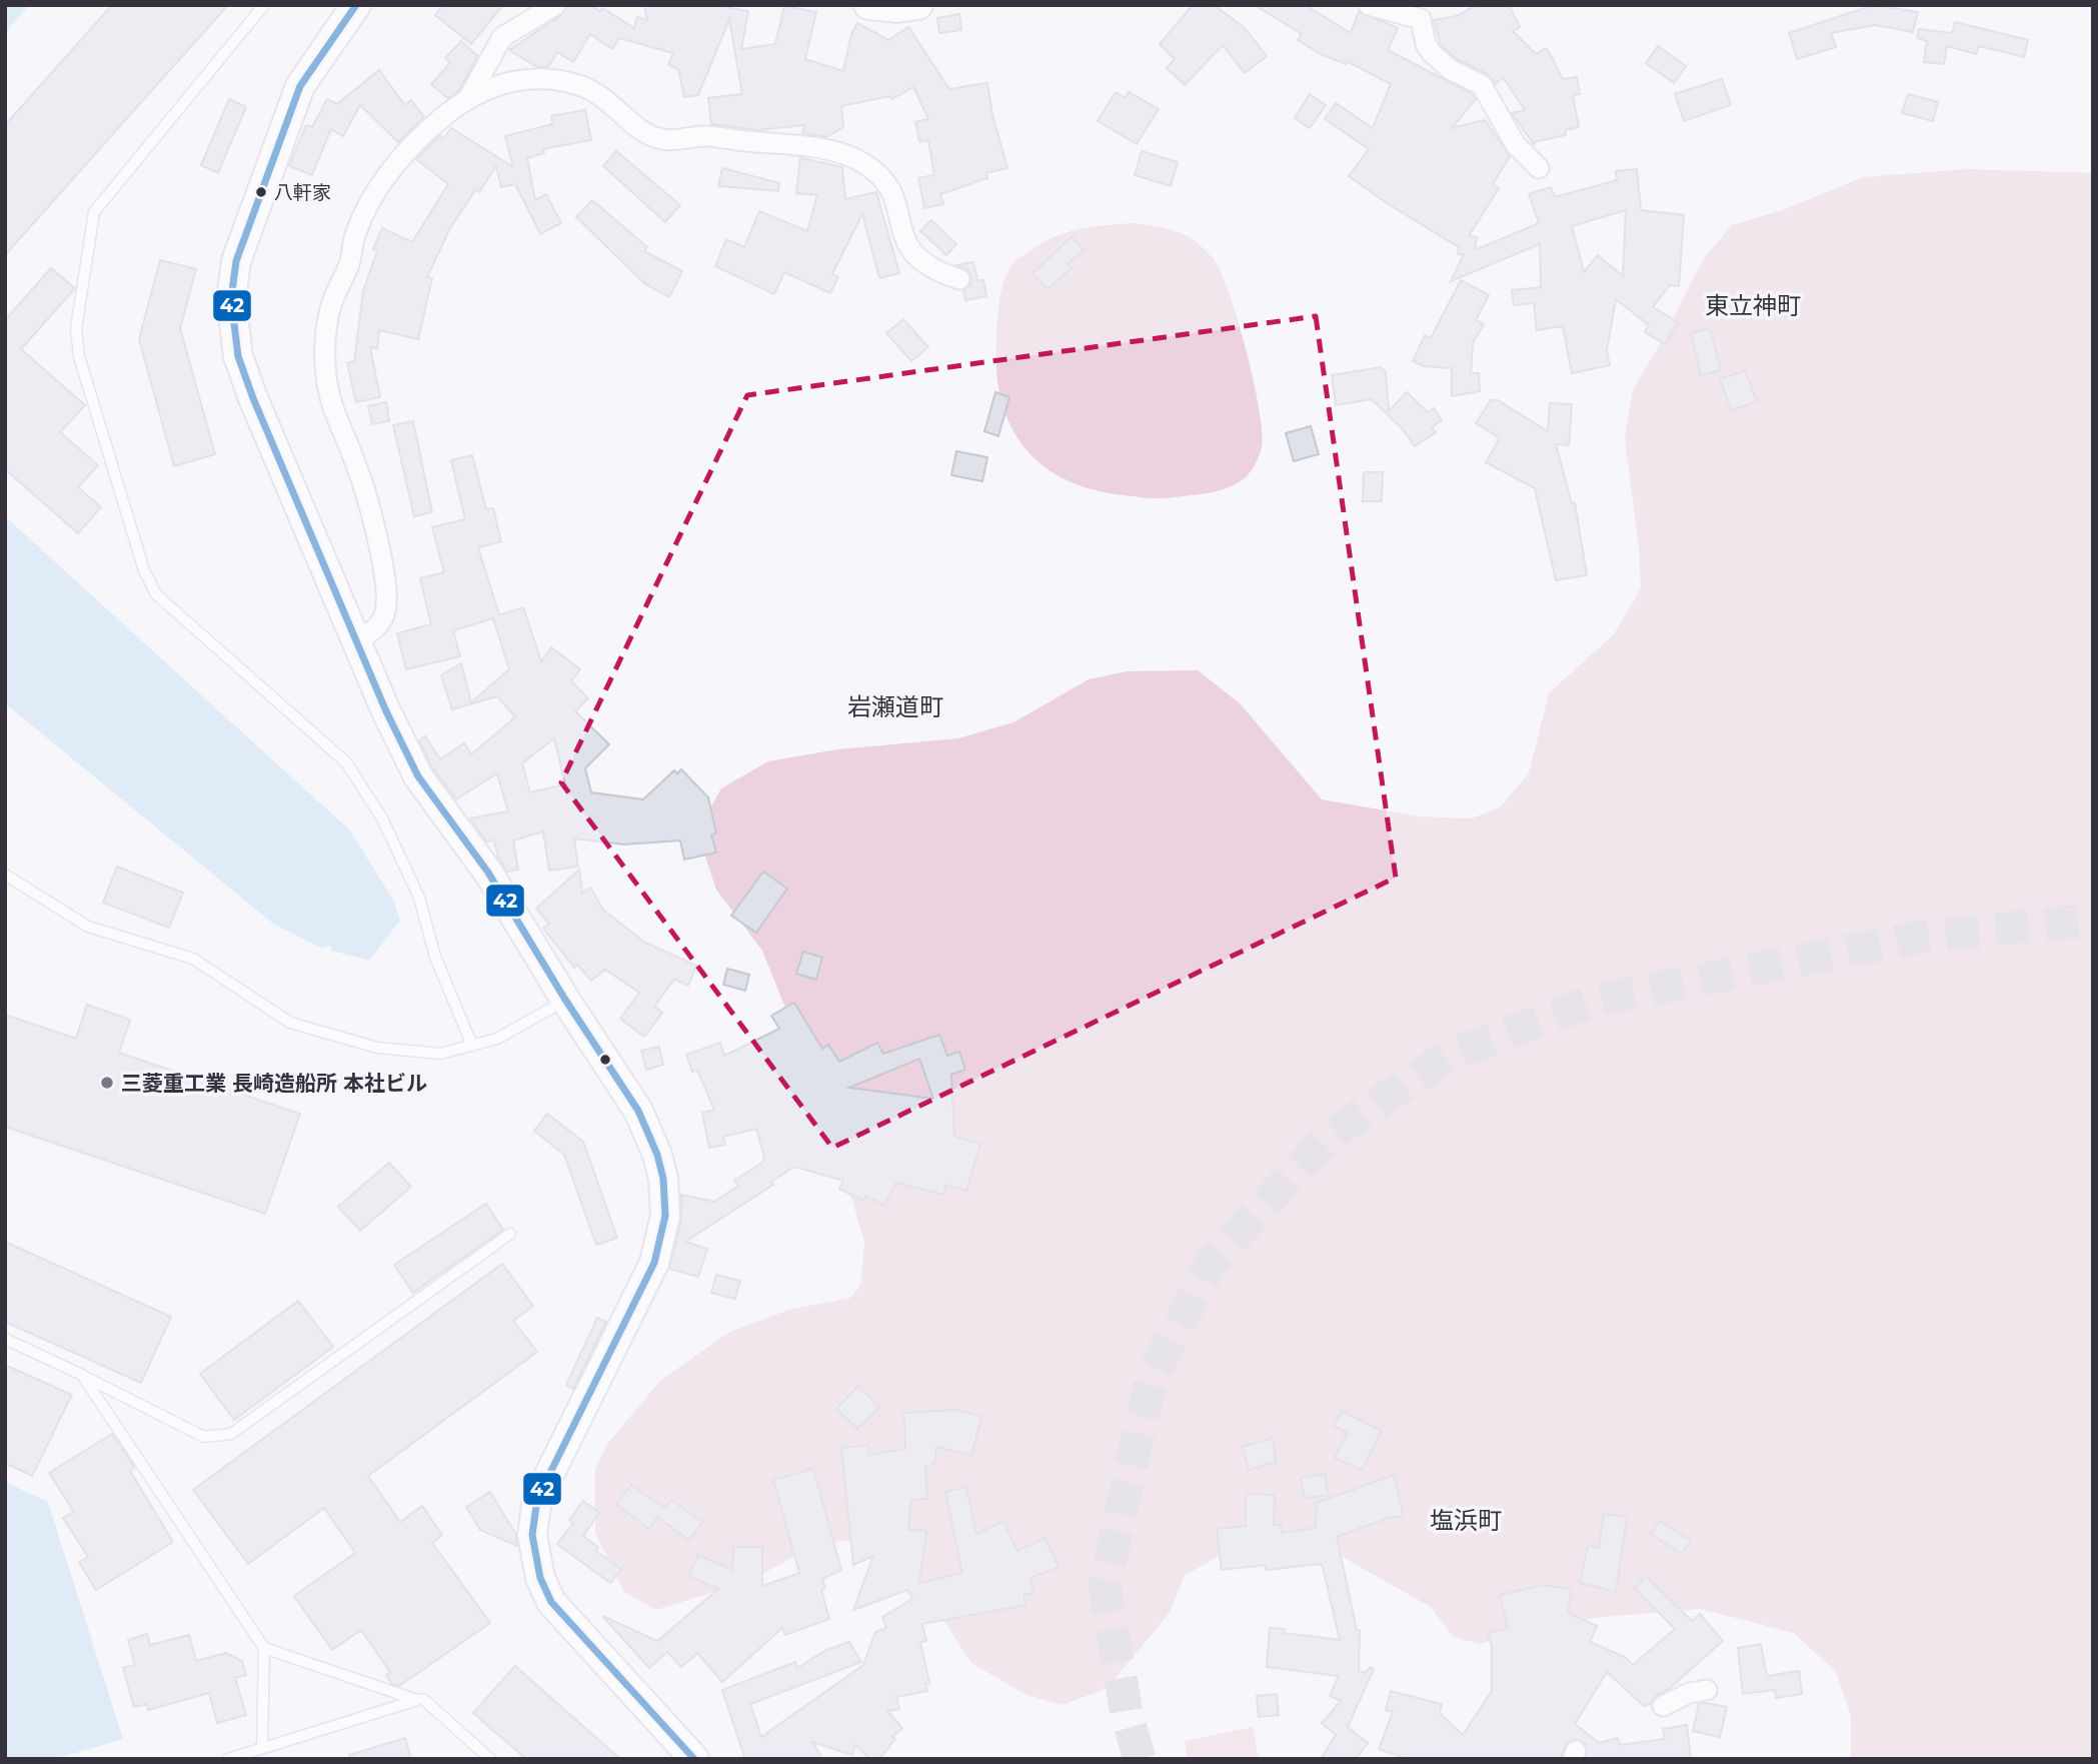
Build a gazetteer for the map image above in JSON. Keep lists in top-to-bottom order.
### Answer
{
  "districts": ["東立神町", "岩瀬道町", "塩浜町"],
  "places": ["八軒家", "三菱重工業 長崎造船所 本社ビル"],
  "lines": ["transit line 42"]
}
